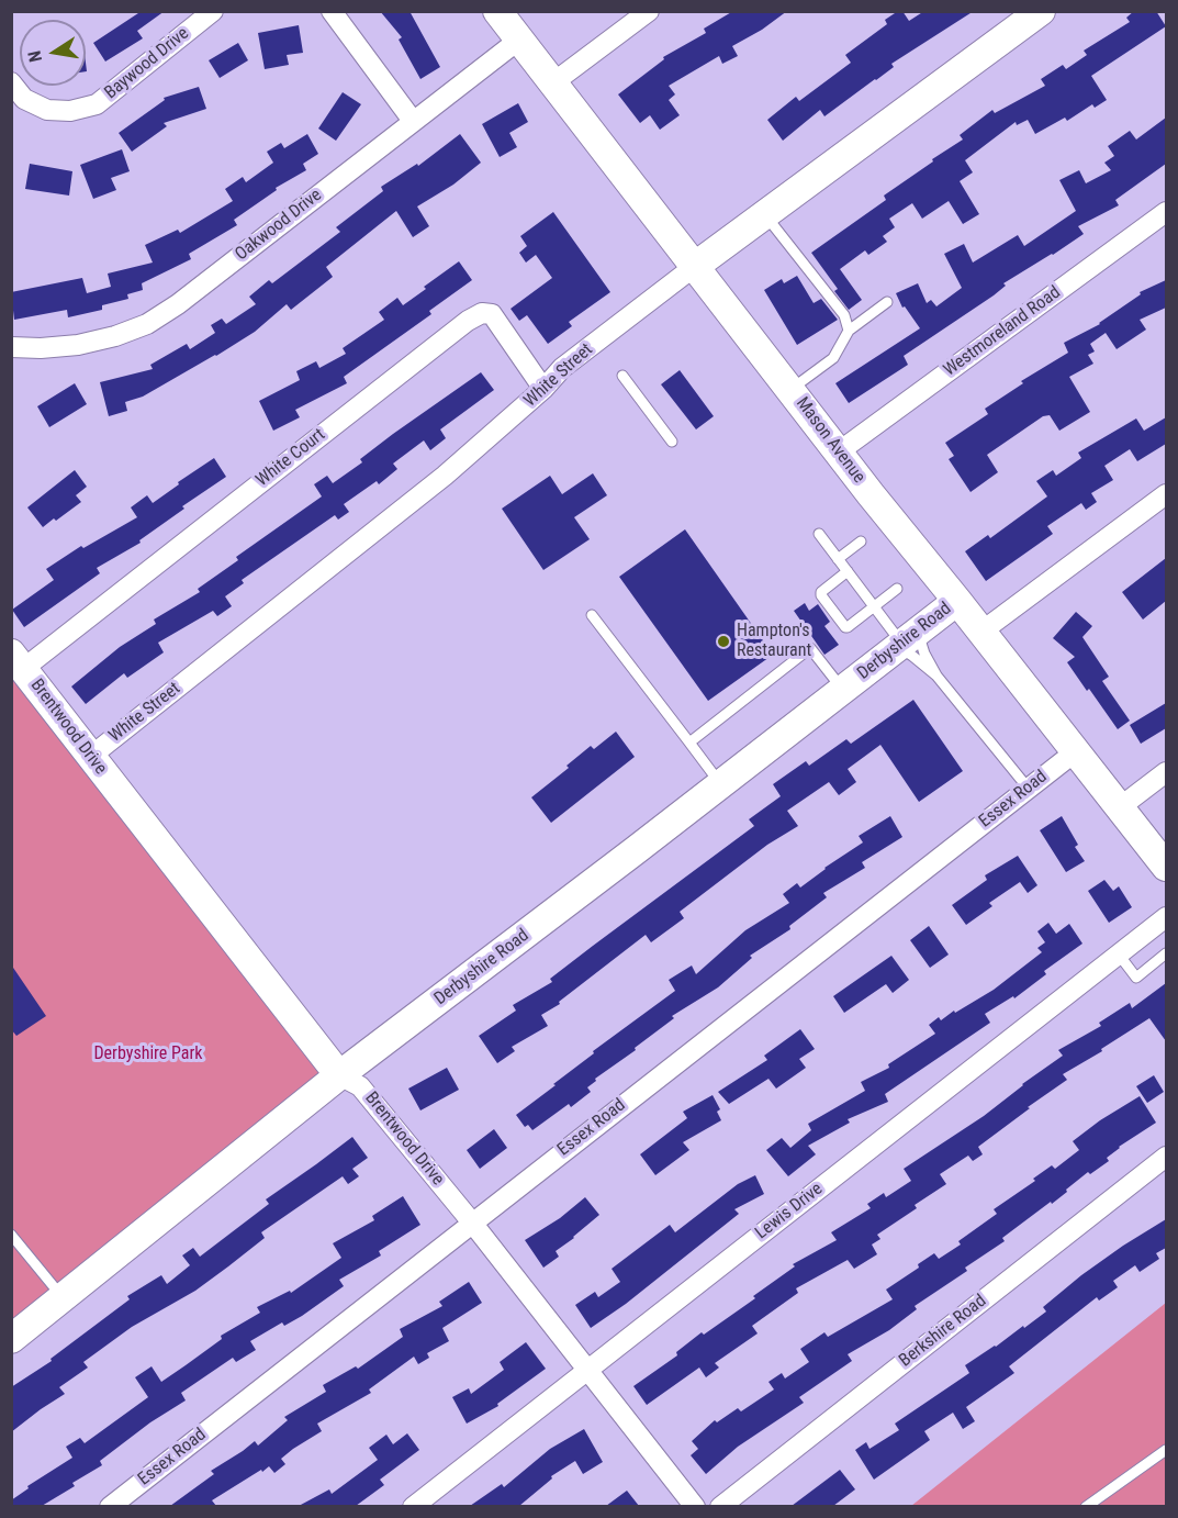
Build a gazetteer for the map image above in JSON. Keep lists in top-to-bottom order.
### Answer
{
  "streets": {
    "street": [
      "Baywood Drive",
      "Oakwood Drive",
      "Westmoreland Road",
      "White Street",
      "Mason Avenue",
      "White Court",
      "Derbyshire Road",
      "Brentwood Drive",
      "Essex Road",
      "Lewis Drive",
      "Berkshire Road"
    ]
  },
  "crossings": [
    ["Oakwood Drive", "Mason Avenue"],
    ["Westmoreland Road", "Mason Avenue"],
    ["White Street", "Mason Avenue"],
    ["White Street", "White Court"],
    ["White Street", "Brentwood Drive"],
    ["Mason Avenue", "Derbyshire Road"],
    ["Mason Avenue", "Essex Road"],
    ["White Court", "Brentwood Drive"],
    ["Derbyshire Road", "Brentwood Drive"],
    ["Brentwood Drive", "Essex Road"],
    ["Brentwood Drive", "Lewis Drive"]
  ],
  "parks": ["Derbyshire Park"],
  "places": ["Hampton's Restaurant"],
  "north": "left"
}
